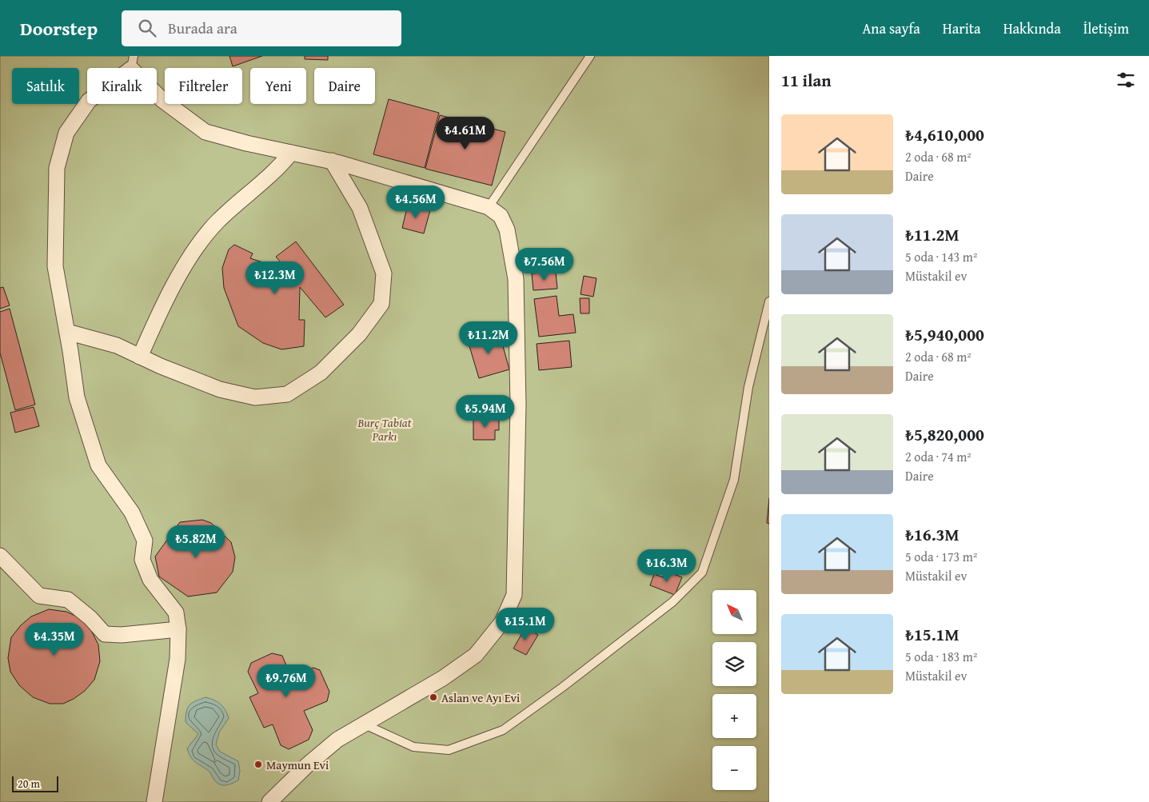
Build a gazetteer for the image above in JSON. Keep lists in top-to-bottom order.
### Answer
{
  "parks": ["Burç Tabiat Parkı"],
  "places": ["Aslan ve Ayı Evi", "Maymun Evi"],
  "scale_bar": "20 m",
  "north": "top left",
  "page": {
    "header": "Doorstep",
    "search": "Burada ara",
    "nav": [
      "Ana sayfa",
      "Harita",
      "Hakkında",
      "İletişim"
    ],
    "heading": "11 ilan",
    "chip": [
      "Satılık",
      "Kiralık",
      "Filtreler",
      "Yeni",
      "Daire"
    ],
    "list": [
      {
        "name": "₺4,610,000",
        "note": "2 oda · 68 m² · Daire"
      },
      {
        "name": "₺11.2M",
        "note": "5 oda · 143 m² · Müstakil ev"
      },
      {
        "name": "₺5,940,000",
        "note": "2 oda · 68 m² · Daire"
      },
      {
        "name": "₺5,820,000",
        "note": "2 oda · 74 m² · Daire"
      },
      {
        "name": "₺16.3M",
        "note": "5 oda · 173 m² · Müstakil ev"
      },
      {
        "name": "₺15.1M",
        "note": "5 oda · 183 m² · Müstakil ev"
      }
    ],
    "price": [
      "₺4.61M",
      "₺4.56M",
      "₺7.56M",
      "₺12.3M",
      "₺11.2M",
      "₺5.94M",
      "₺5.82M",
      "₺16.3M",
      "₺15.1M",
      "₺4.35M",
      "₺9.76M"
    ],
    "map_buttons": ["+", "−"],
    "scale": "20 m"
  }
}
